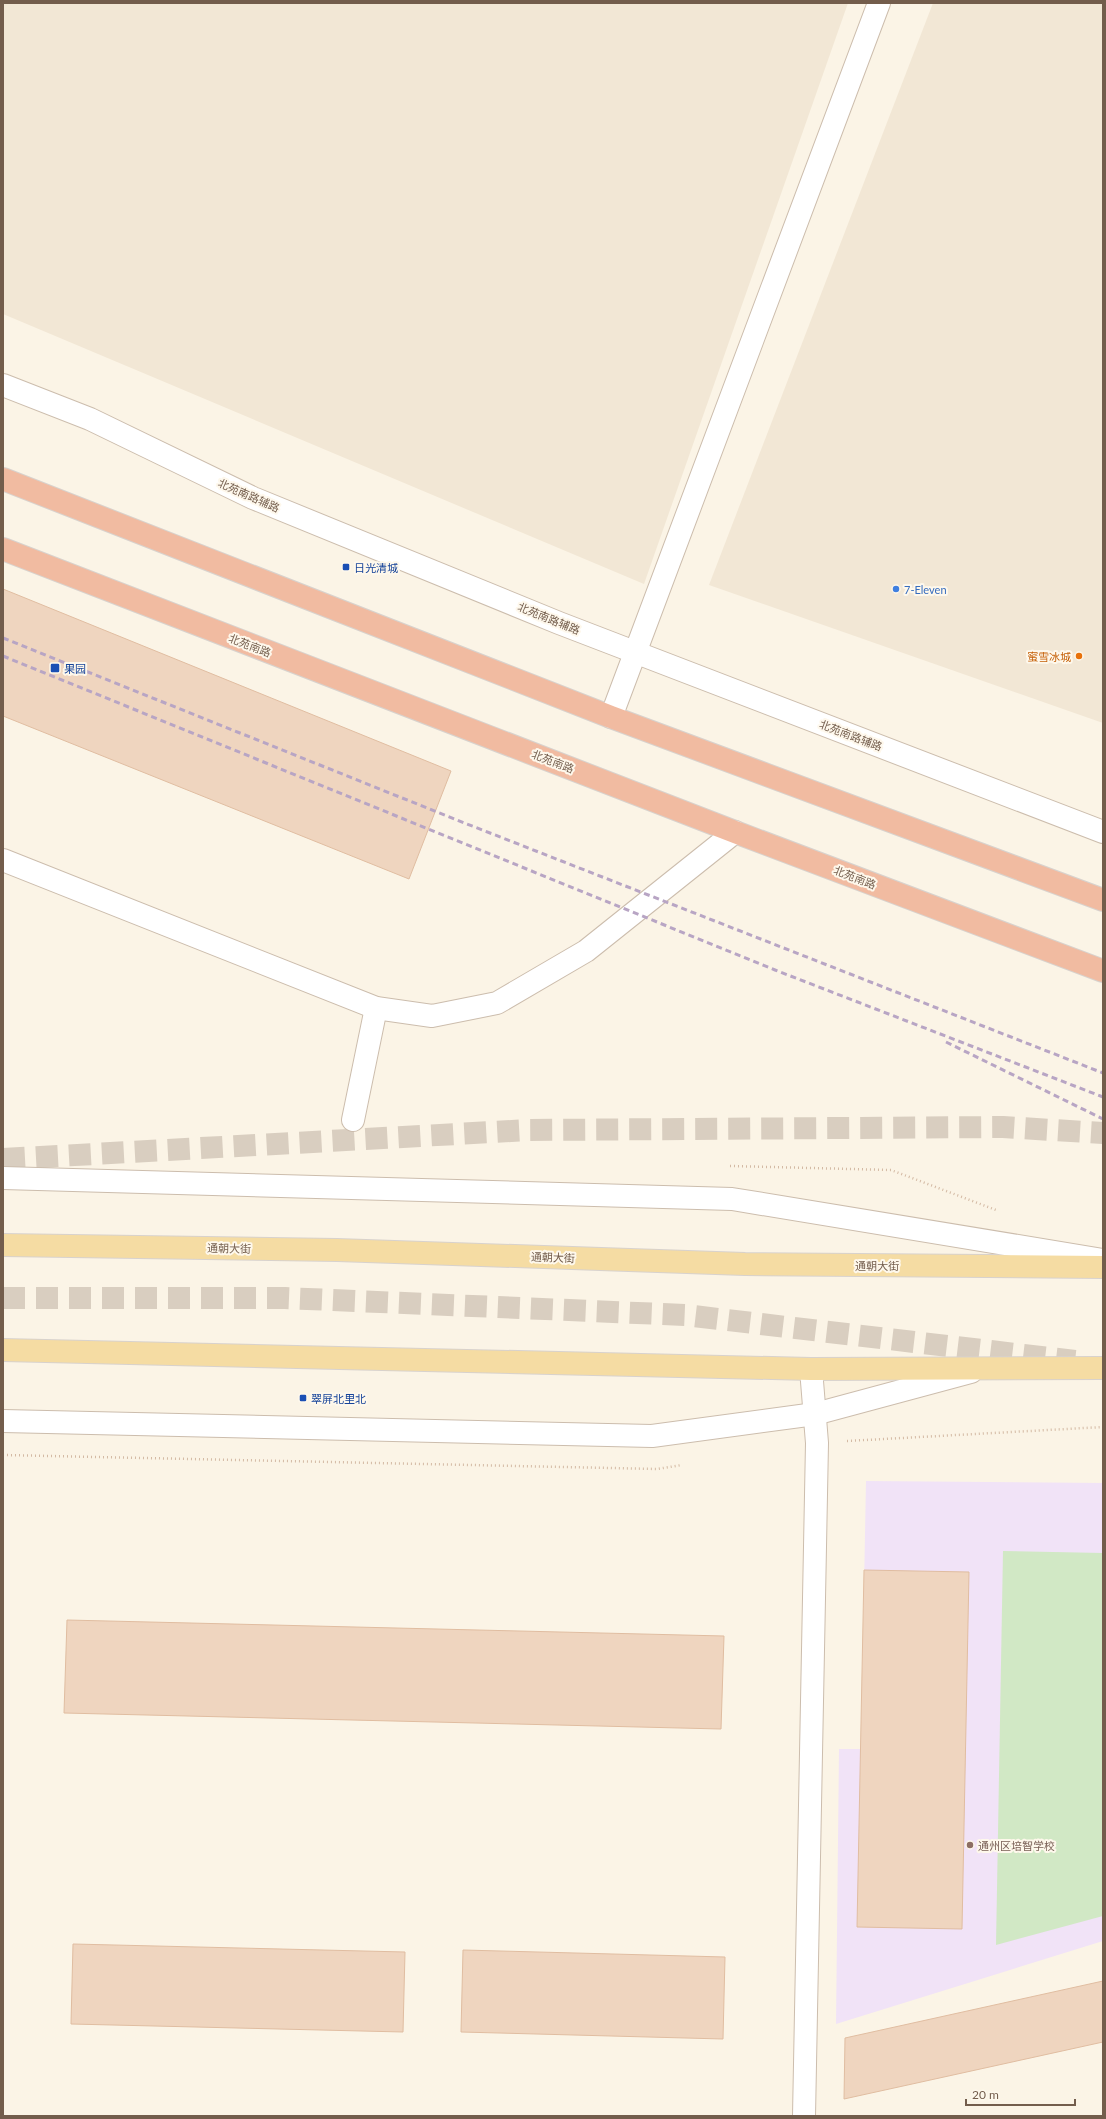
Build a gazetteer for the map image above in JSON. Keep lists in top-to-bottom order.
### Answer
{
  "streets": {
    "highway": ["北苑南路"],
    "main road": ["通朝大街"],
    "street": ["北苑南路辅路"]
  },
  "places": {
    "transit": ["日光清城", "果园", "翠屏北里北"],
    "other": ["7-Eleven", "蜜雪冰城", "通州区培智学校"]
  },
  "scale_bar": "20 m"
}
